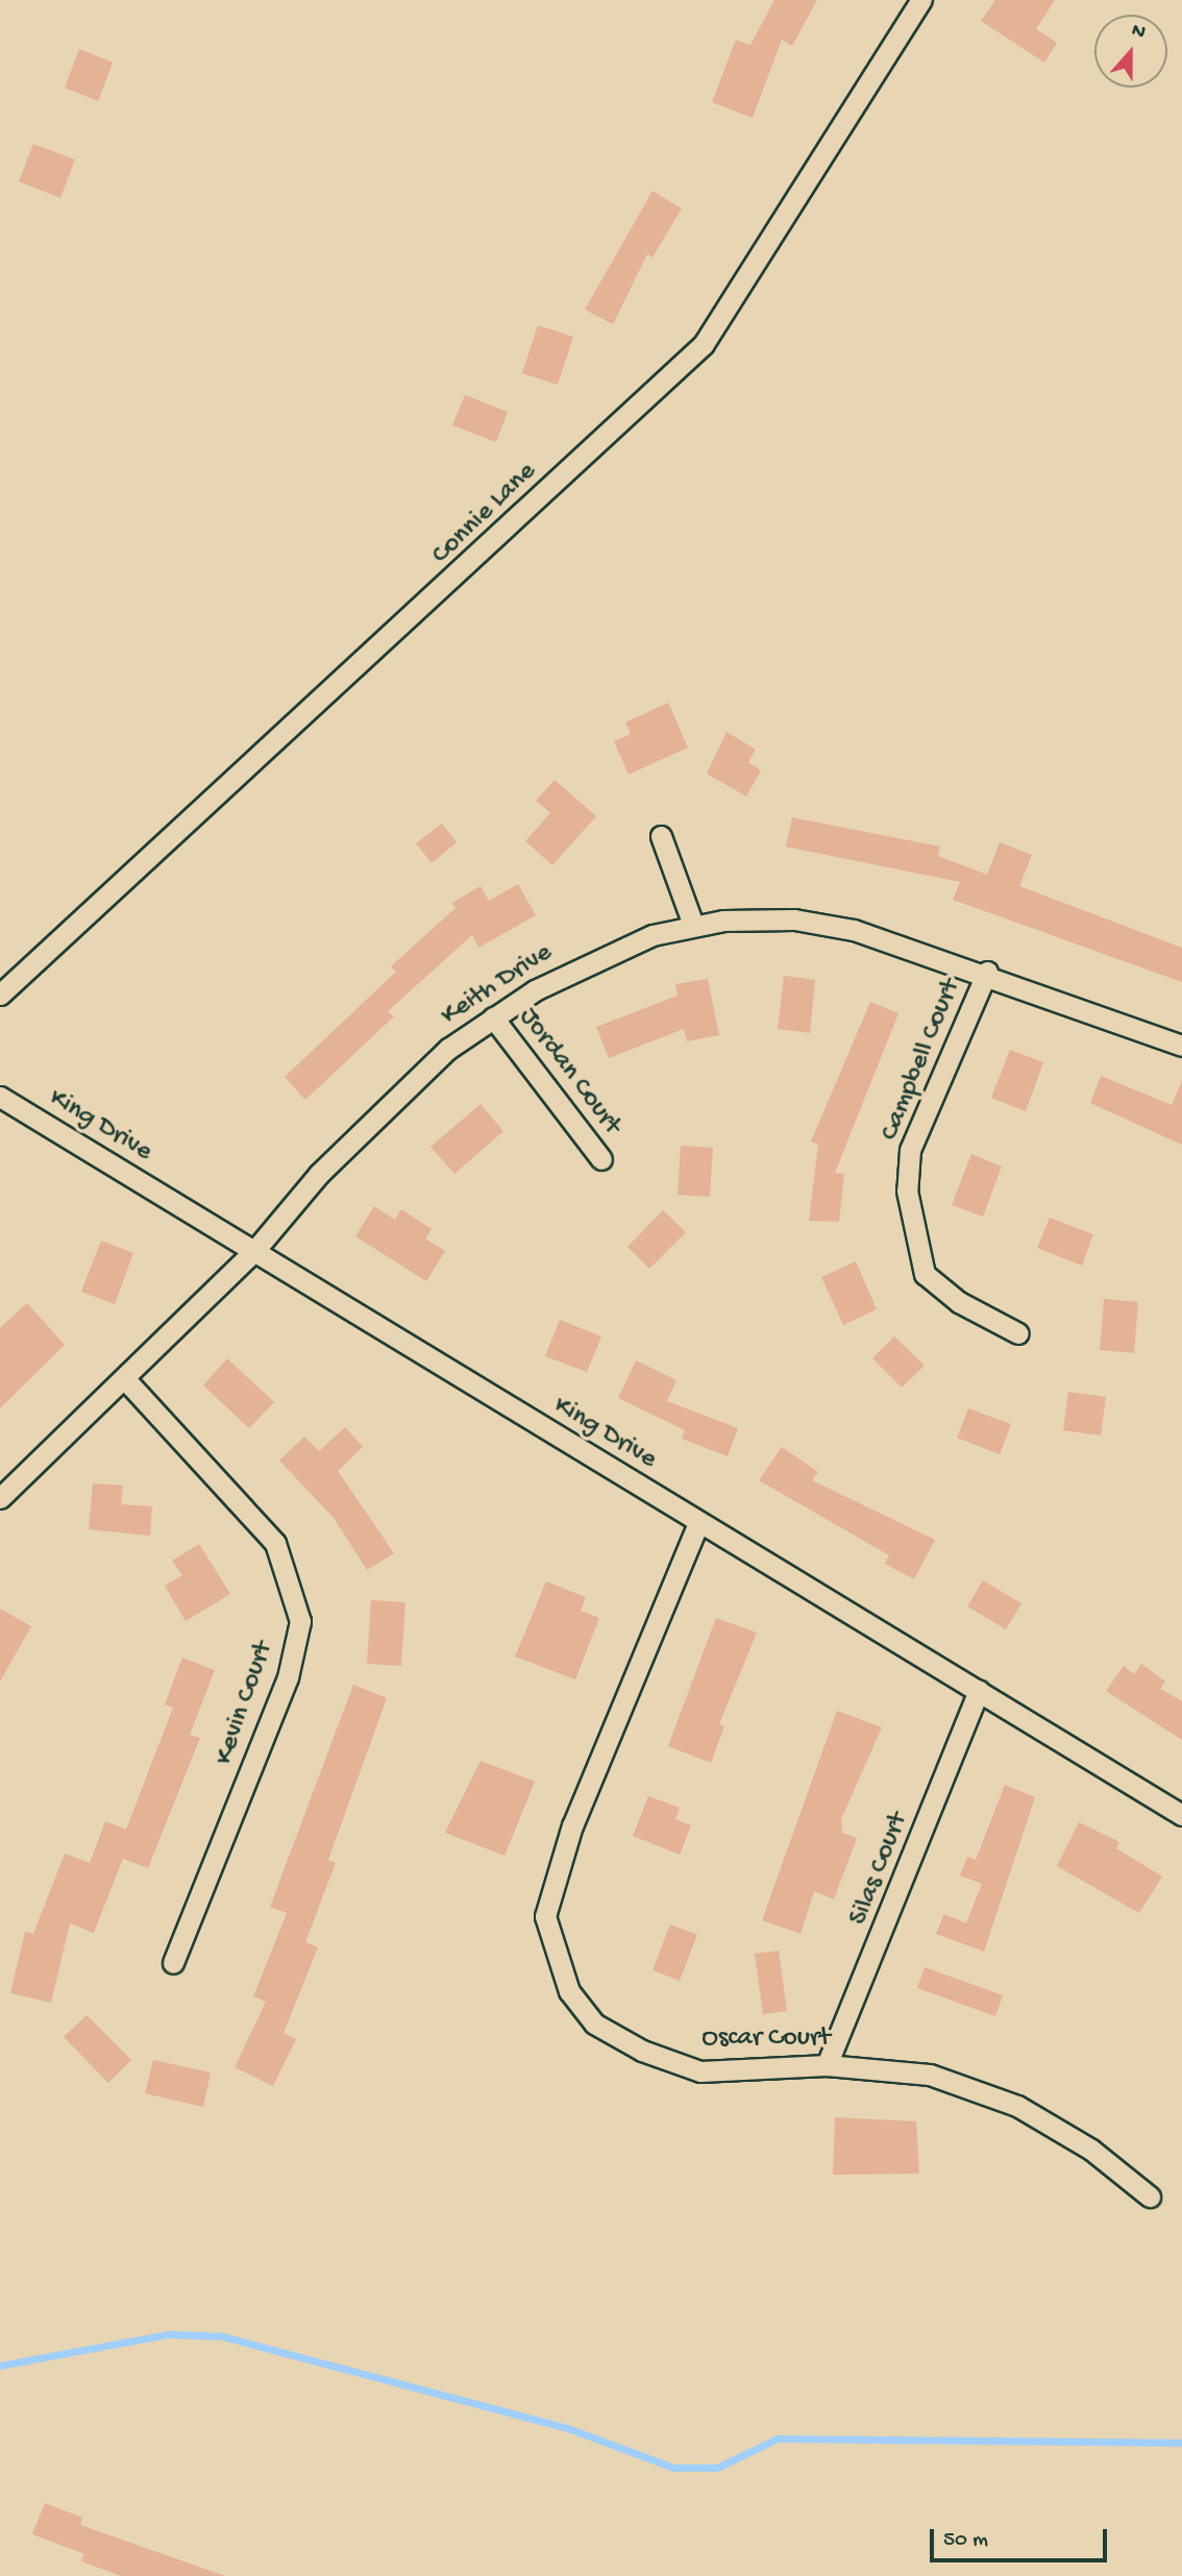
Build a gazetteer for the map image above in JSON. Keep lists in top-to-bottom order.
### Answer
{
  "streets": {
    "street": [
      "Connie Lane",
      "Keith Drive",
      "Campbell Court",
      "Jordan Court",
      "King Drive",
      "Kevin Court",
      "Silas Court",
      "Oscar Court"
    ]
  },
  "crossings": [
    ["Keith Drive", "Campbell Court"],
    ["Keith Drive", "Jordan Court"],
    ["Keith Drive", "King Drive"],
    ["Keith Drive", "Kevin Court"],
    ["King Drive", "Silas Court"],
    ["King Drive", "Oscar Court"],
    ["Silas Court", "Oscar Court"]
  ],
  "scale_bar": "50 m",
  "north": "top"
}
